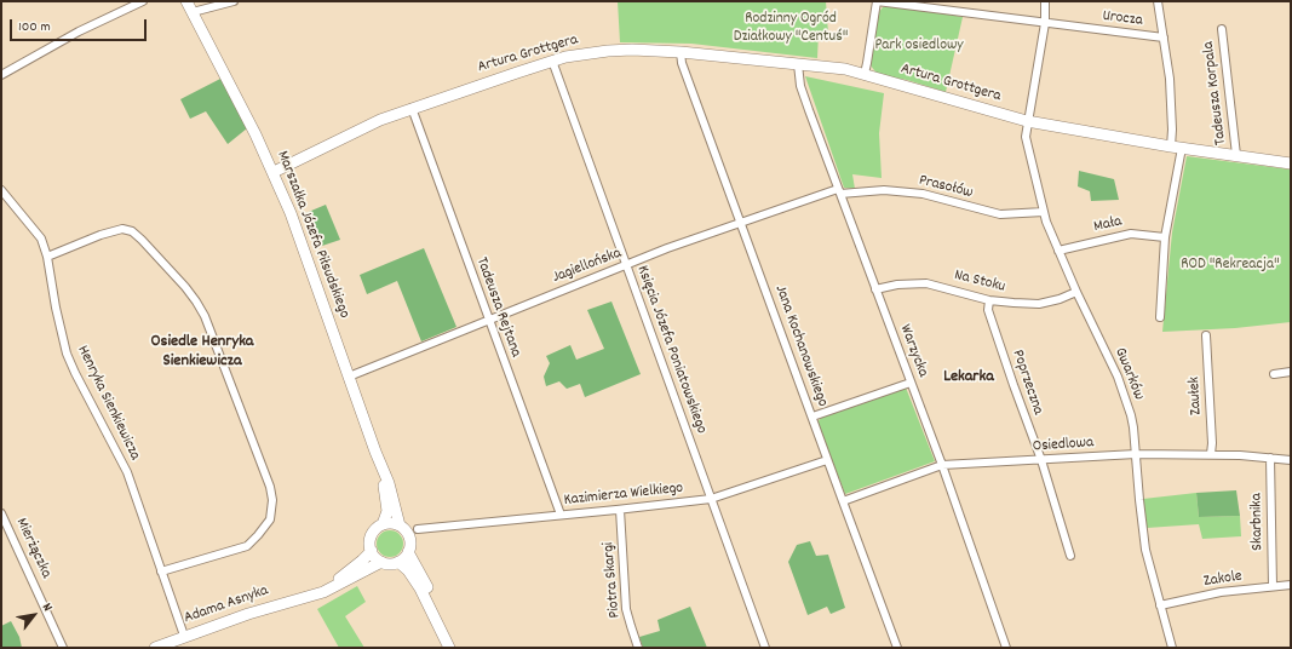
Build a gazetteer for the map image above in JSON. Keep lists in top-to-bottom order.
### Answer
{
  "streets": {
    "main road": ["Artura Grottgera", "Marszałka Józefa Piłsudskiego", "Adama Asnyka"],
    "street": [
      "Urocza",
      "Tadeusza Korpala",
      "Prasołów",
      "Mała",
      "Jagiellońska",
      "Na Stoku",
      "Tadeusza Rejtana",
      "Jana Kochanowskiego",
      "Księcia Józefa Poniatowskiego",
      "Warzycka",
      "Gwarków",
      "Poprzeczna",
      "Zaułek",
      "Henryka Sienkiewicza",
      "Osiedlowa",
      "Kazimierza Wielkiego",
      "Skarbnika",
      "Mierżączka",
      "Piotra Skargi",
      "Zakole"
    ]
  },
  "crossings": [
    ["Urocza", "Gwarków"],
    ["Artura Grottgera", "Tadeusza Korpala"],
    ["Artura Grottgera", "Marszałka Józefa Piłsudskiego"],
    ["Artura Grottgera", "Tadeusza Rejtana"],
    ["Artura Grottgera", "Jana Kochanowskiego"],
    ["Artura Grottgera", "Księcia Józefa Poniatowskiego"],
    ["Artura Grottgera", "Warzycka"],
    ["Artura Grottgera", "Gwarków"],
    ["Prasołów", "Jagiellońska"],
    ["Prasołów", "Warzycka"],
    ["Prasołów", "Gwarków"],
    ["Mała", "Gwarków"],
    ["Marszałka Józefa Piłsudskiego", "Jagiellońska"],
    ["Marszałka Józefa Piłsudskiego", "Adama Asnyka"],
    ["Jagiellońska", "Tadeusza Rejtana"],
    ["Jagiellońska", "Jana Kochanowskiego"],
    ["Jagiellońska", "Księcia Józefa Poniatowskiego"],
    ["Jagiellońska", "Warzycka"],
    ["Na Stoku", "Warzycka"],
    ["Na Stoku", "Gwarków"],
    ["Na Stoku", "Poprzeczna"],
    ["Tadeusza Rejtana", "Kazimierza Wielkiego"],
    ["Jana Kochanowskiego", "Osiedlowa"],
    ["Jana Kochanowskiego", "Kazimierza Wielkiego"],
    ["Księcia Józefa Poniatowskiego", "Kazimierza Wielkiego"],
    ["Warzycka", "Osiedlowa"],
    ["Gwarków", "Osiedlowa"],
    ["Gwarków", "Zakole"],
    ["Poprzeczna", "Osiedlowa"],
    ["Zaułek", "Osiedlowa"],
    ["Henryka Sienkiewicza", "Adama Asnyka"],
    ["Osiedlowa", "Skarbnika"],
    ["Kazimierza Wielkiego", "Piotra Skargi"],
    ["Skarbnika", "Zakole"]
  ],
  "districts": ["Osiedle Henryka Sienkiewicza", "Lekarka"],
  "parks": ["Rodzinny Ogród Działkowy \"Centuś\"", "Park osiedlowy", "ROD \"Rekreacja\""],
  "scale_bar": "100 m",
  "north": "top right"
}
